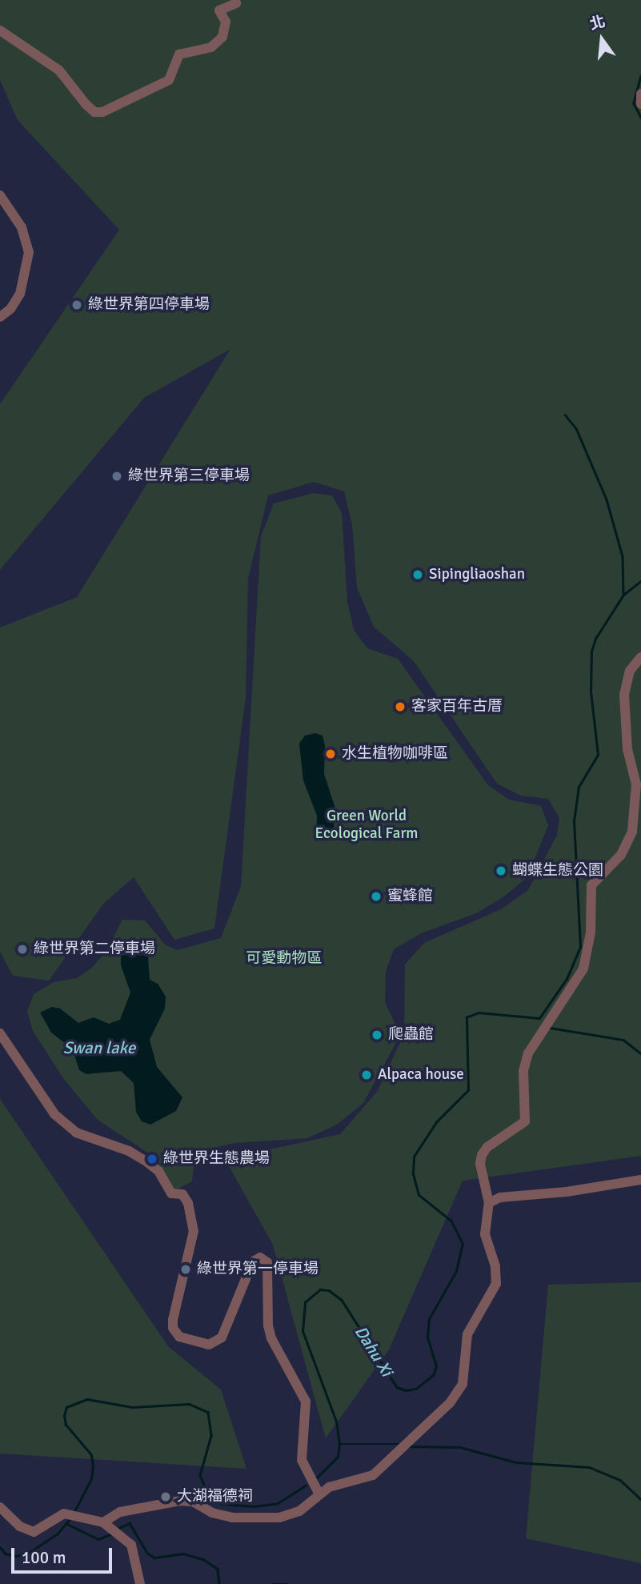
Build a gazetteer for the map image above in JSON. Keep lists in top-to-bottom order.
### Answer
{
  "water": ["Swan lake", "Dahu Xi"],
  "parks": ["Green World Ecological Farm", "可愛動物區"],
  "places": [
    "綠世界第四停車場",
    "綠世界第三停車場",
    "Sipingliaoshan",
    "客家百年古厝",
    "水生植物咖啡區",
    "蝴蝶生態公園",
    "蜜蜂館",
    "綠世界第二停車場",
    "爬蟲館",
    "Alpaca house",
    "綠世界生態農場",
    "綠世界第一停車場",
    "大湖福德祠"
  ],
  "scale_bar": "100 m",
  "north": "top"
}
